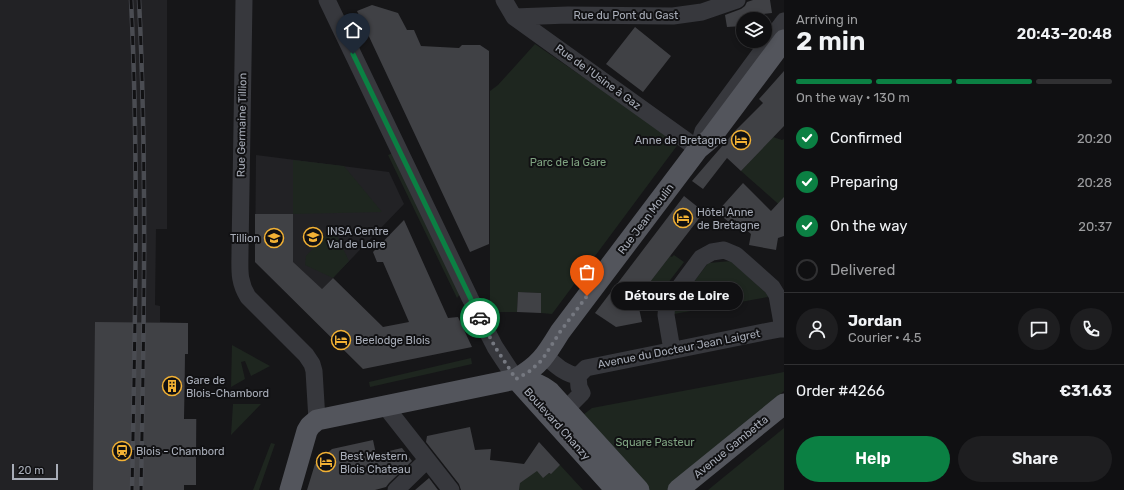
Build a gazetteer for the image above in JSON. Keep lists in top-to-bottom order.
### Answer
{
  "streets": {
    "main road": ["Rue Jean Moulin", "Boulevard Chanzy", "Avenue Gambetta"],
    "street": [
      "Rue du Pont du Gast",
      "Rue de l'Usine à Gaz",
      "Rue Germaine Tillion",
      "Avenue du Docteur Jean Laigret"
    ]
  },
  "crossings": [
    ["Rue du Pont du Gast", "Rue de l'Usine à Gaz"],
    ["Rue de l'Usine à Gaz", "Rue Jean Moulin"],
    ["Rue Jean Moulin", "Boulevard Chanzy"]
  ],
  "parks": ["Parc de la Gare", "Square Pasteur"],
  "places": {
    "hotel": [
      "Anne de Bretagne",
      "Hôtel Anne de Bretagne",
      "Beelodge Blois",
      "Best Western Blois Chateau"
    ],
    "school or university": ["INSA Centre Val de Loire", "Tillion"],
    "other": ["Détours de Loire"],
    "building": ["Gare de Blois-Chambord"],
    "station": ["Blois - Chambord"]
  },
  "scale_bar": "20 m",
  "page": {
    "heading": ["2 min", "Arriving in", "20:43–20:48"],
    "panel": [
      "Jordan",
      "Courier · 4.5",
      "Order #4266",
      "€31.63"
    ],
    "bar": "On the way · 130 m",
    "list": [
      ["Confirmed", "20:20"],
      ["Preparing", "20:28"],
      ["On the way", "20:37"],
      "Delivered"
    ],
    "bubble": "Détours de Loire",
    "buttons": ["Help", "Share"],
    "scale": "20 m"
  }
}
